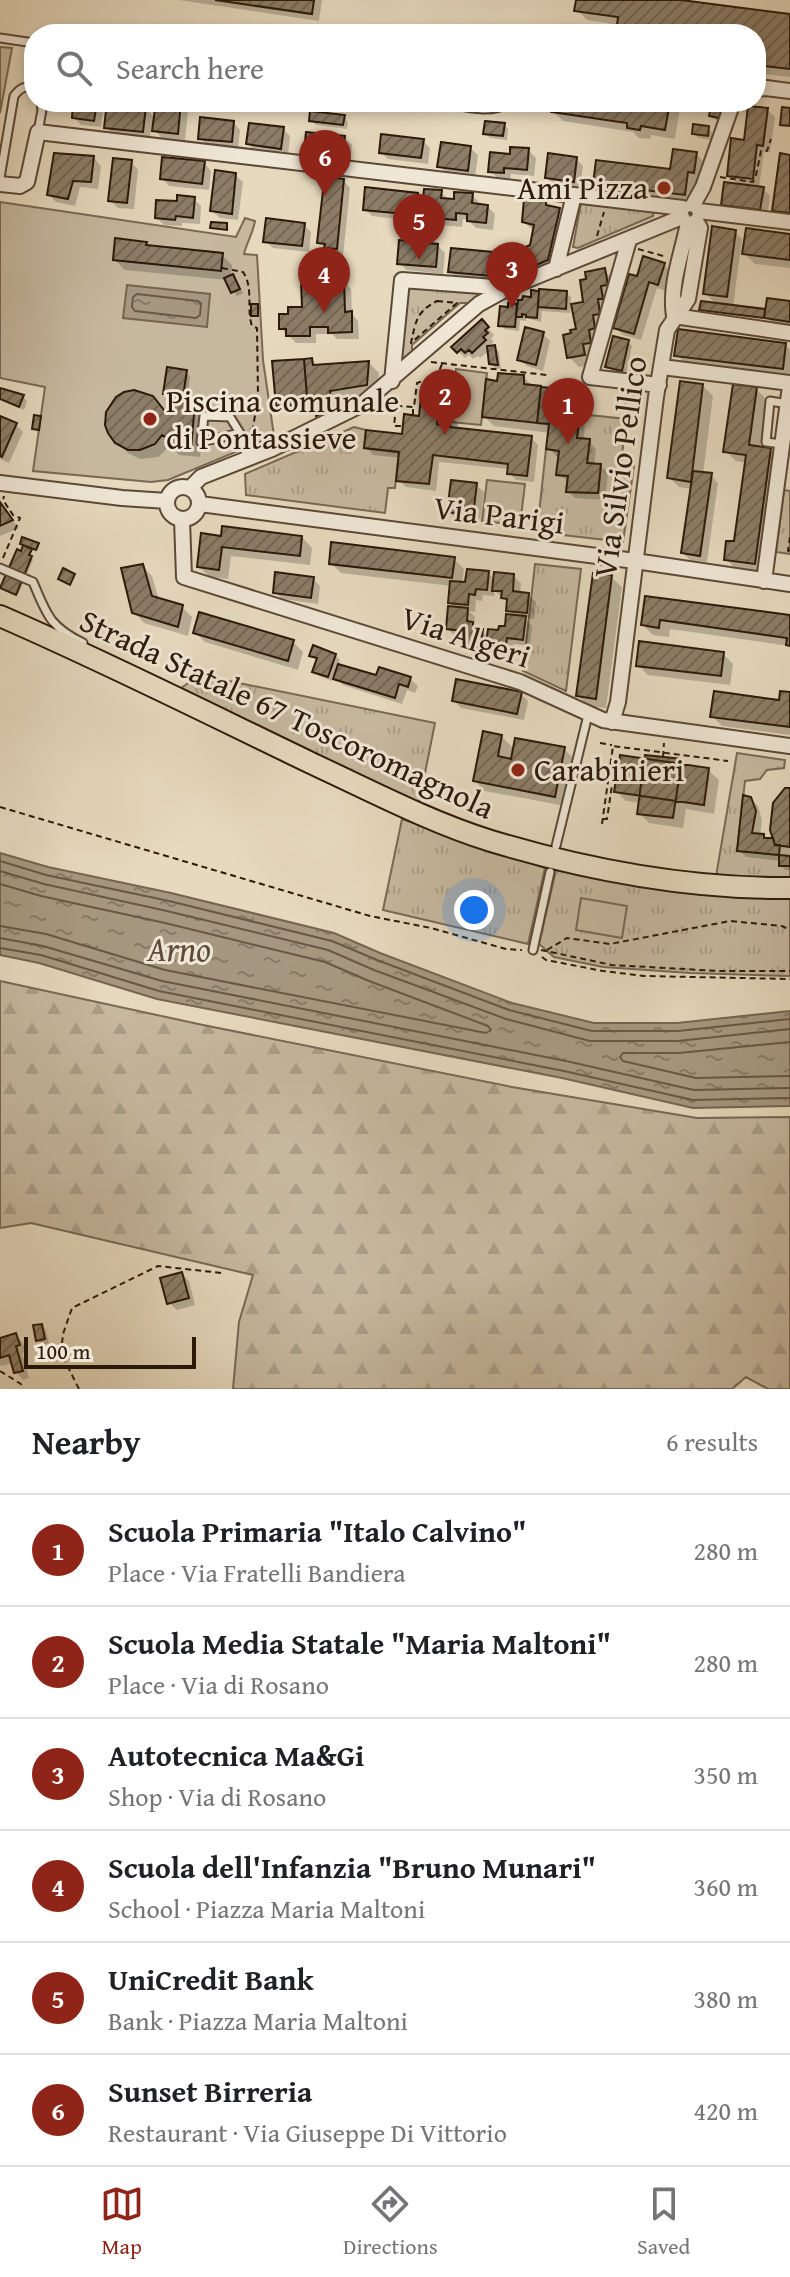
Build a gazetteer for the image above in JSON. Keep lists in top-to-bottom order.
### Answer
{
  "streets": {
    "main road": ["Strada Statale 67 Toscoromagnola"],
    "street": ["Via Silvio Pellico", "Via Parigi", "Via Algeri"]
  },
  "crossings": [
    ["Via Silvio Pellico", "Via Parigi"],
    ["Via Silvio Pellico", "Via Algeri"],
    ["Via Parigi", "Via Algeri"]
  ],
  "water": ["Arno"],
  "places": ["Ami Pizza", "Piscina comunale di Pontassieve", "Carabinieri"],
  "scale_bar": "100 m",
  "page": {
    "search": "Search here",
    "pins": [
      "6",
      "5",
      "3",
      "4",
      "2",
      "1"
    ],
    "scale": "100 m",
    "heading": ["Nearby", "6 results"],
    "list": [
      {
        "mark": "1",
        "name": "Scuola Primaria \"Italo Calvino\"",
        "note": "Place · Via Fratelli Bandiera",
        "value": "280 m"
      },
      {
        "mark": "2",
        "name": "Scuola Media Statale \"Maria Maltoni\"",
        "note": "Place · Via di Rosano",
        "value": "280 m"
      },
      {
        "mark": "3",
        "name": "Autotecnica Ma&Gi",
        "note": "Shop · Via di Rosano",
        "value": "350 m"
      },
      {
        "mark": "4",
        "name": "Scuola dell'Infanzia \"Bruno Munari\"",
        "note": "School · Piazza Maria Maltoni",
        "value": "360 m"
      },
      {
        "mark": "5",
        "name": "UniCredit Bank",
        "note": "Bank · Piazza Maria Maltoni",
        "value": "380 m"
      },
      {
        "mark": "6",
        "name": "Sunset Birreria",
        "note": "Restaurant · Via Giuseppe Di Vittorio",
        "value": "420 m"
      }
    ],
    "nav": ["Map", "Directions", "Saved"]
  }
}
